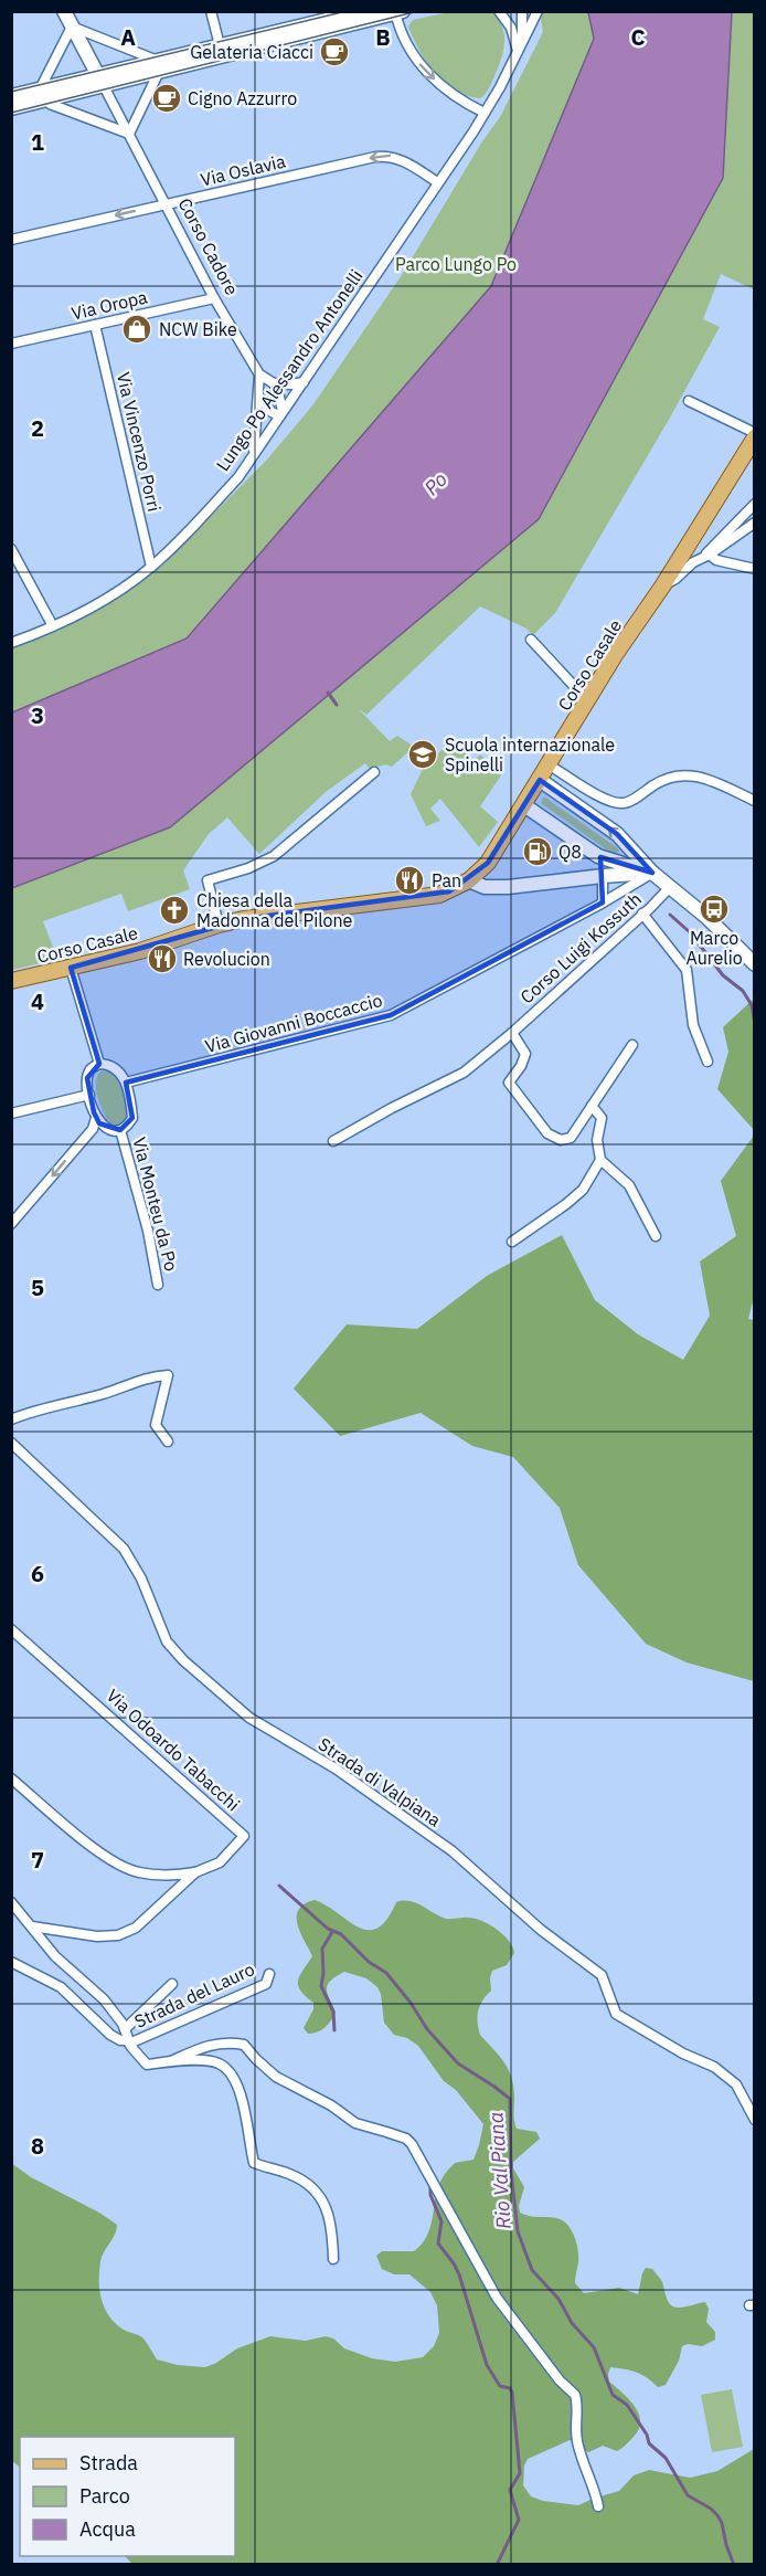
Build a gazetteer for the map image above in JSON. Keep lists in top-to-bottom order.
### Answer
{
  "streets": {
    "main road": ["Corso Cadore", "Corso Casale"],
    "street": [
      "Via Oslavia",
      "Via Oropa",
      "Lungo Po Alessandro Antonelli",
      "Via Vincenzo Porri",
      "Corso Luigi Kossuth",
      "Via Giovanni Boccaccio",
      "Via Monteu da Po",
      "Via Odoardo Tabacchi",
      "Strada di Valpiana",
      "Strada del Lauro"
    ]
  },
  "crossings": [
    ["Via Oslavia", "Corso Cadore"],
    ["Via Oslavia", "Lungo Po Alessandro Antonelli"],
    ["Corso Cadore", "Via Oropa"],
    ["Via Oropa", "Via Vincenzo Porri"],
    ["Lungo Po Alessandro Antonelli", "Via Vincenzo Porri"],
    ["Via Odoardo Tabacchi", "Strada del Lauro"]
  ],
  "one_way": ["Via Oslavia"],
  "water": ["Po", "Rio Val Piana"],
  "parks": ["Parco Lungo Po"],
  "places": {
    "cafe": ["Gelateria Ciacci", "Cigno Azzurro"],
    "shop": ["NCW Bike"],
    "school or university": ["Scuola internazionale Spinelli"],
    "fuel station": ["Q8"],
    "restaurant": ["Pan", "Revolucion"],
    "bus stop": ["Marco Aurelio"],
    "church": ["Chiesa della Madonna del Pilone"]
  },
  "legend": ["Strada", "Parco", "Acqua"],
  "grid": {
    "columns": ["A", "B", "C"],
    "rows": [
      "1",
      "2",
      "3",
      "4",
      "5",
      "6",
      "7",
      "8"
    ]
  }
}
